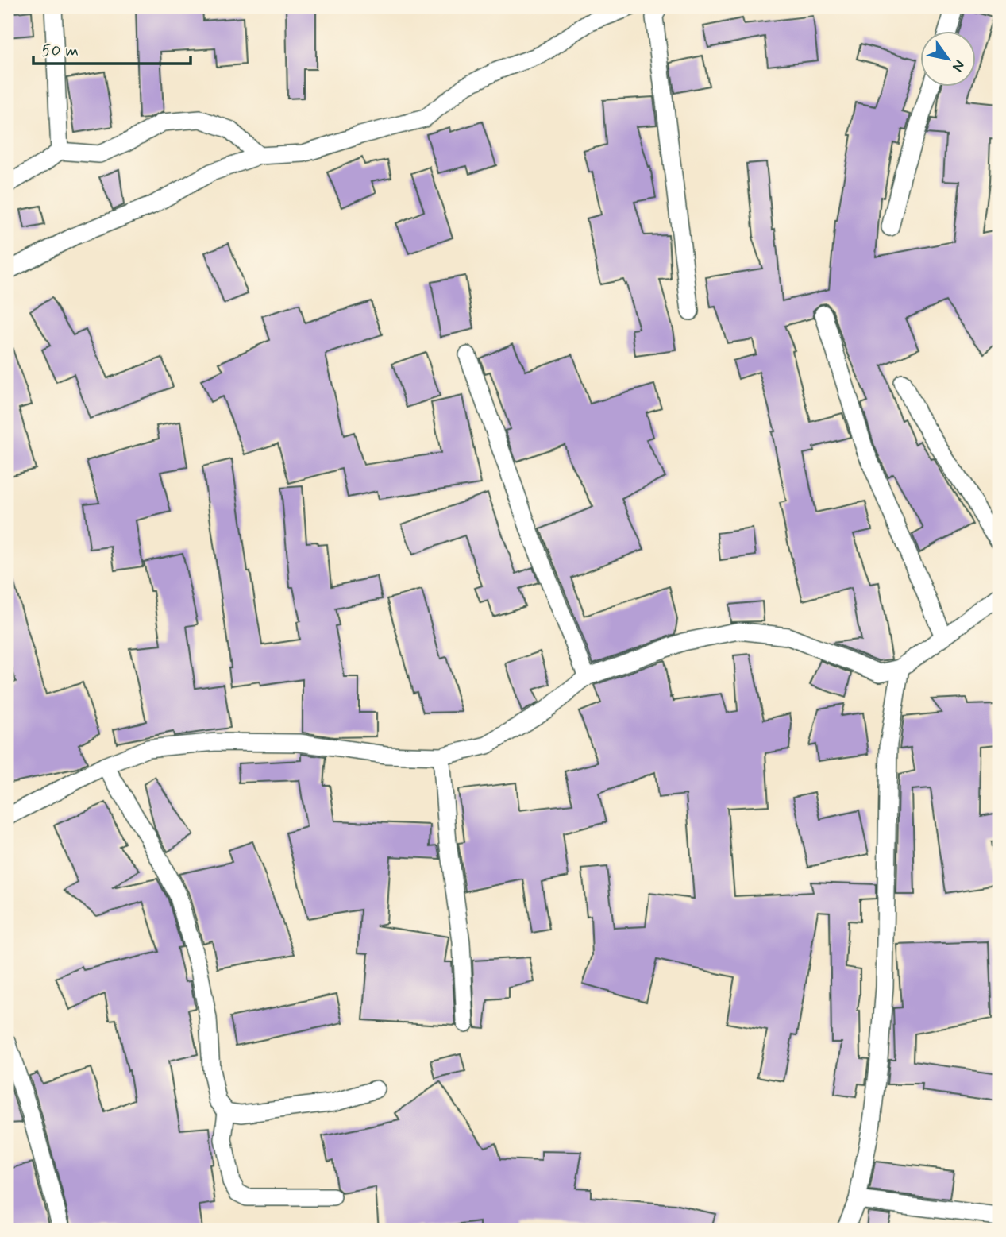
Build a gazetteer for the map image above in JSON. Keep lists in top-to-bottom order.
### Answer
{
  "scale_bar": "50 m",
  "north": "bottom right"
}
